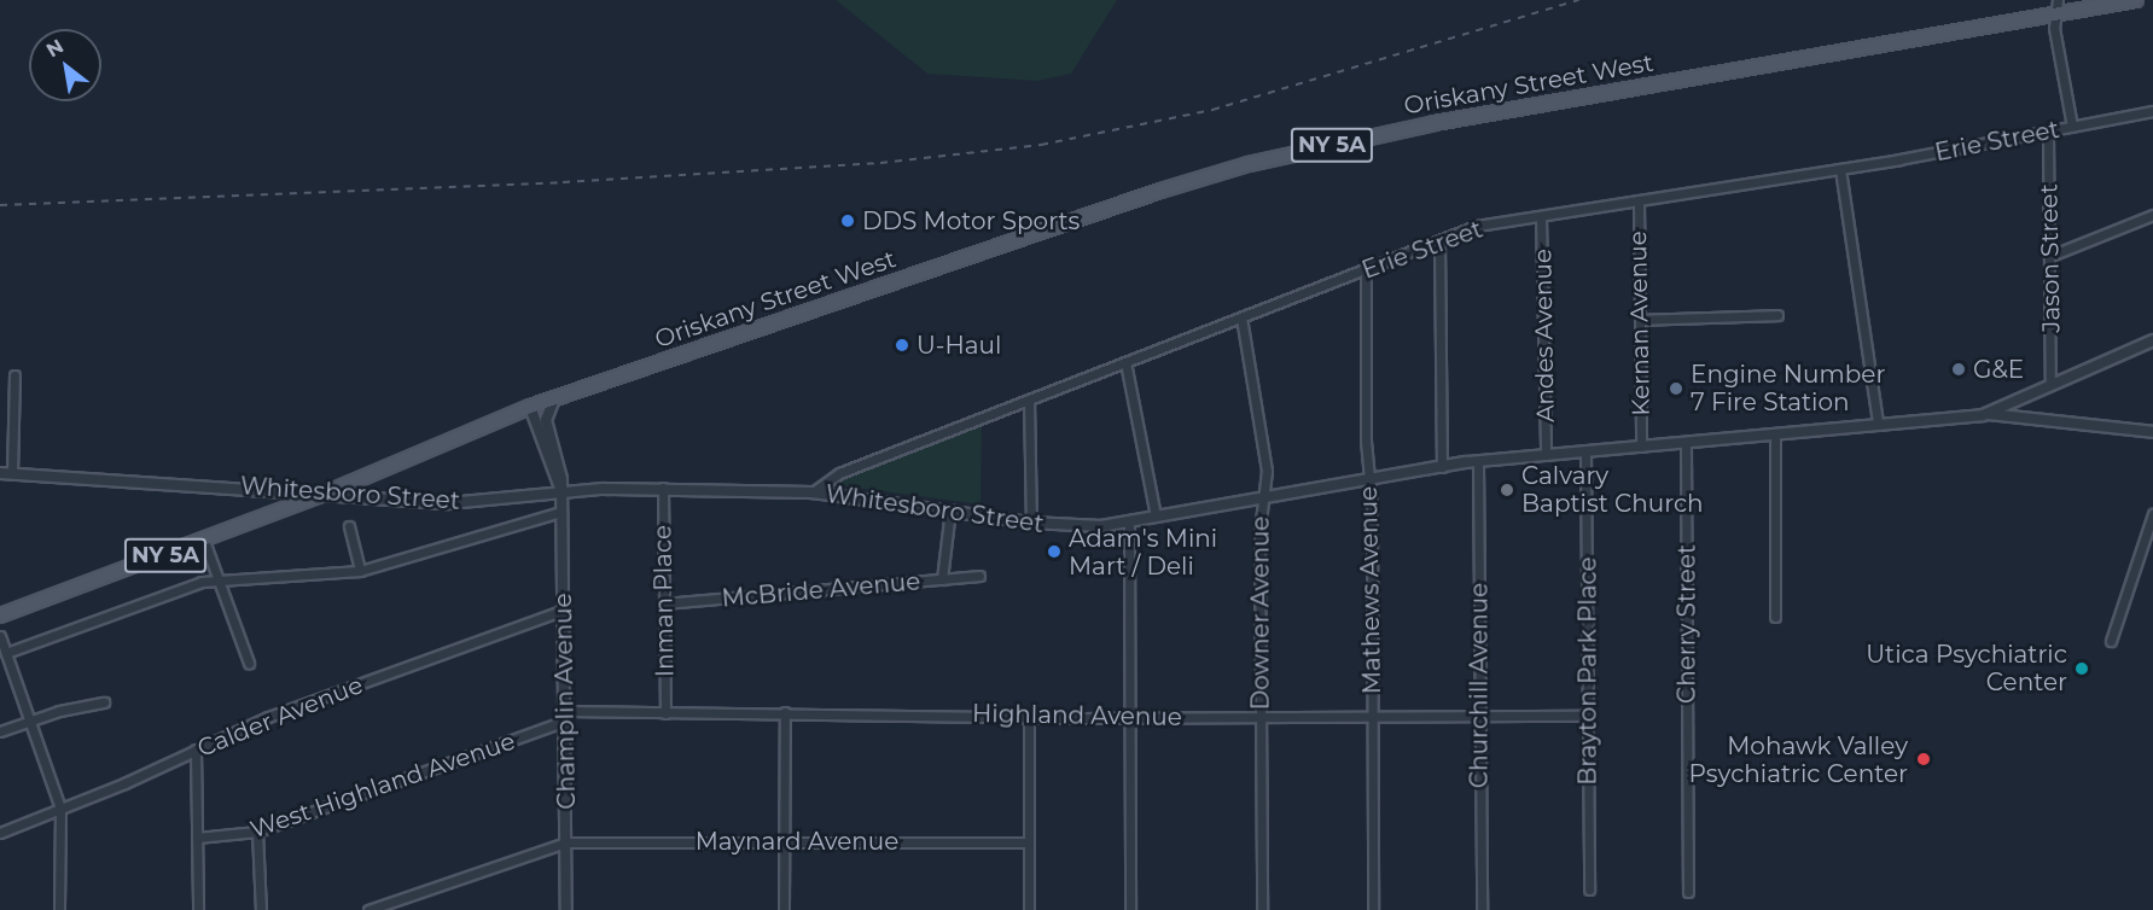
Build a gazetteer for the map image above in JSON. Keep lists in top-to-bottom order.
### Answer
{
  "streets": {
    "main road": ["Oriskany Street West", "NY 5A"],
    "street": [
      "Erie Street",
      "Jason Street",
      "Kernan Avenue",
      "Andes Avenue",
      "Whitesboro Street",
      "McBride Avenue",
      "Mathews Avenue",
      "Inman Place",
      "Downer Avenue",
      "Cherry Street",
      "Brayton Park Place",
      "Churchill Avenue",
      "Champlin Avenue",
      "Highland Avenue",
      "Calder Avenue",
      "West Highland Avenue",
      "Maynard Avenue"
    ]
  },
  "crossings": [
    ["Oriskany Street West", "NY 5A"],
    ["Oriskany Street West", "Whitesboro Street"],
    ["Oriskany Street West", "Champlin Avenue"],
    ["Erie Street", "Jason Street"],
    ["Erie Street", "Kernan Avenue"],
    ["Erie Street", "Andes Avenue"],
    ["Erie Street", "Whitesboro Street"],
    ["Erie Street", "Mathews Avenue"],
    ["Erie Street", "Downer Avenue"],
    ["NY 5A", "Whitesboro Street"],
    ["Jason Street", "Whitesboro Street"],
    ["Kernan Avenue", "Whitesboro Street"],
    ["Andes Avenue", "Whitesboro Street"],
    ["Whitesboro Street", "Mathews Avenue"],
    ["Whitesboro Street", "Inman Place"],
    ["Whitesboro Street", "Downer Avenue"],
    ["Whitesboro Street", "Cherry Street"],
    ["Whitesboro Street", "Brayton Park Place"],
    ["Whitesboro Street", "Churchill Avenue"],
    ["Whitesboro Street", "Champlin Avenue"],
    ["McBride Avenue", "Inman Place"],
    ["Mathews Avenue", "Highland Avenue"],
    ["Inman Place", "Highland Avenue"],
    ["Downer Avenue", "Highland Avenue"],
    ["Brayton Park Place", "Highland Avenue"],
    ["Churchill Avenue", "Highland Avenue"],
    ["Champlin Avenue", "Highland Avenue"],
    ["Champlin Avenue", "Calder Avenue"],
    ["Champlin Avenue", "West Highland Avenue"],
    ["Champlin Avenue", "Maynard Avenue"],
    ["Highland Avenue", "West Highland Avenue"]
  ],
  "places": [
    "DDS Motor Sports",
    "U-Haul",
    "G&E",
    "Engine Number 7 Fire Station",
    "Calvary Baptist Church",
    "Adam's Mini Mart / Deli",
    "Utica Psychiatric Center",
    "Mohawk Valley Psychiatric Center"
  ],
  "north": "top left"
}
